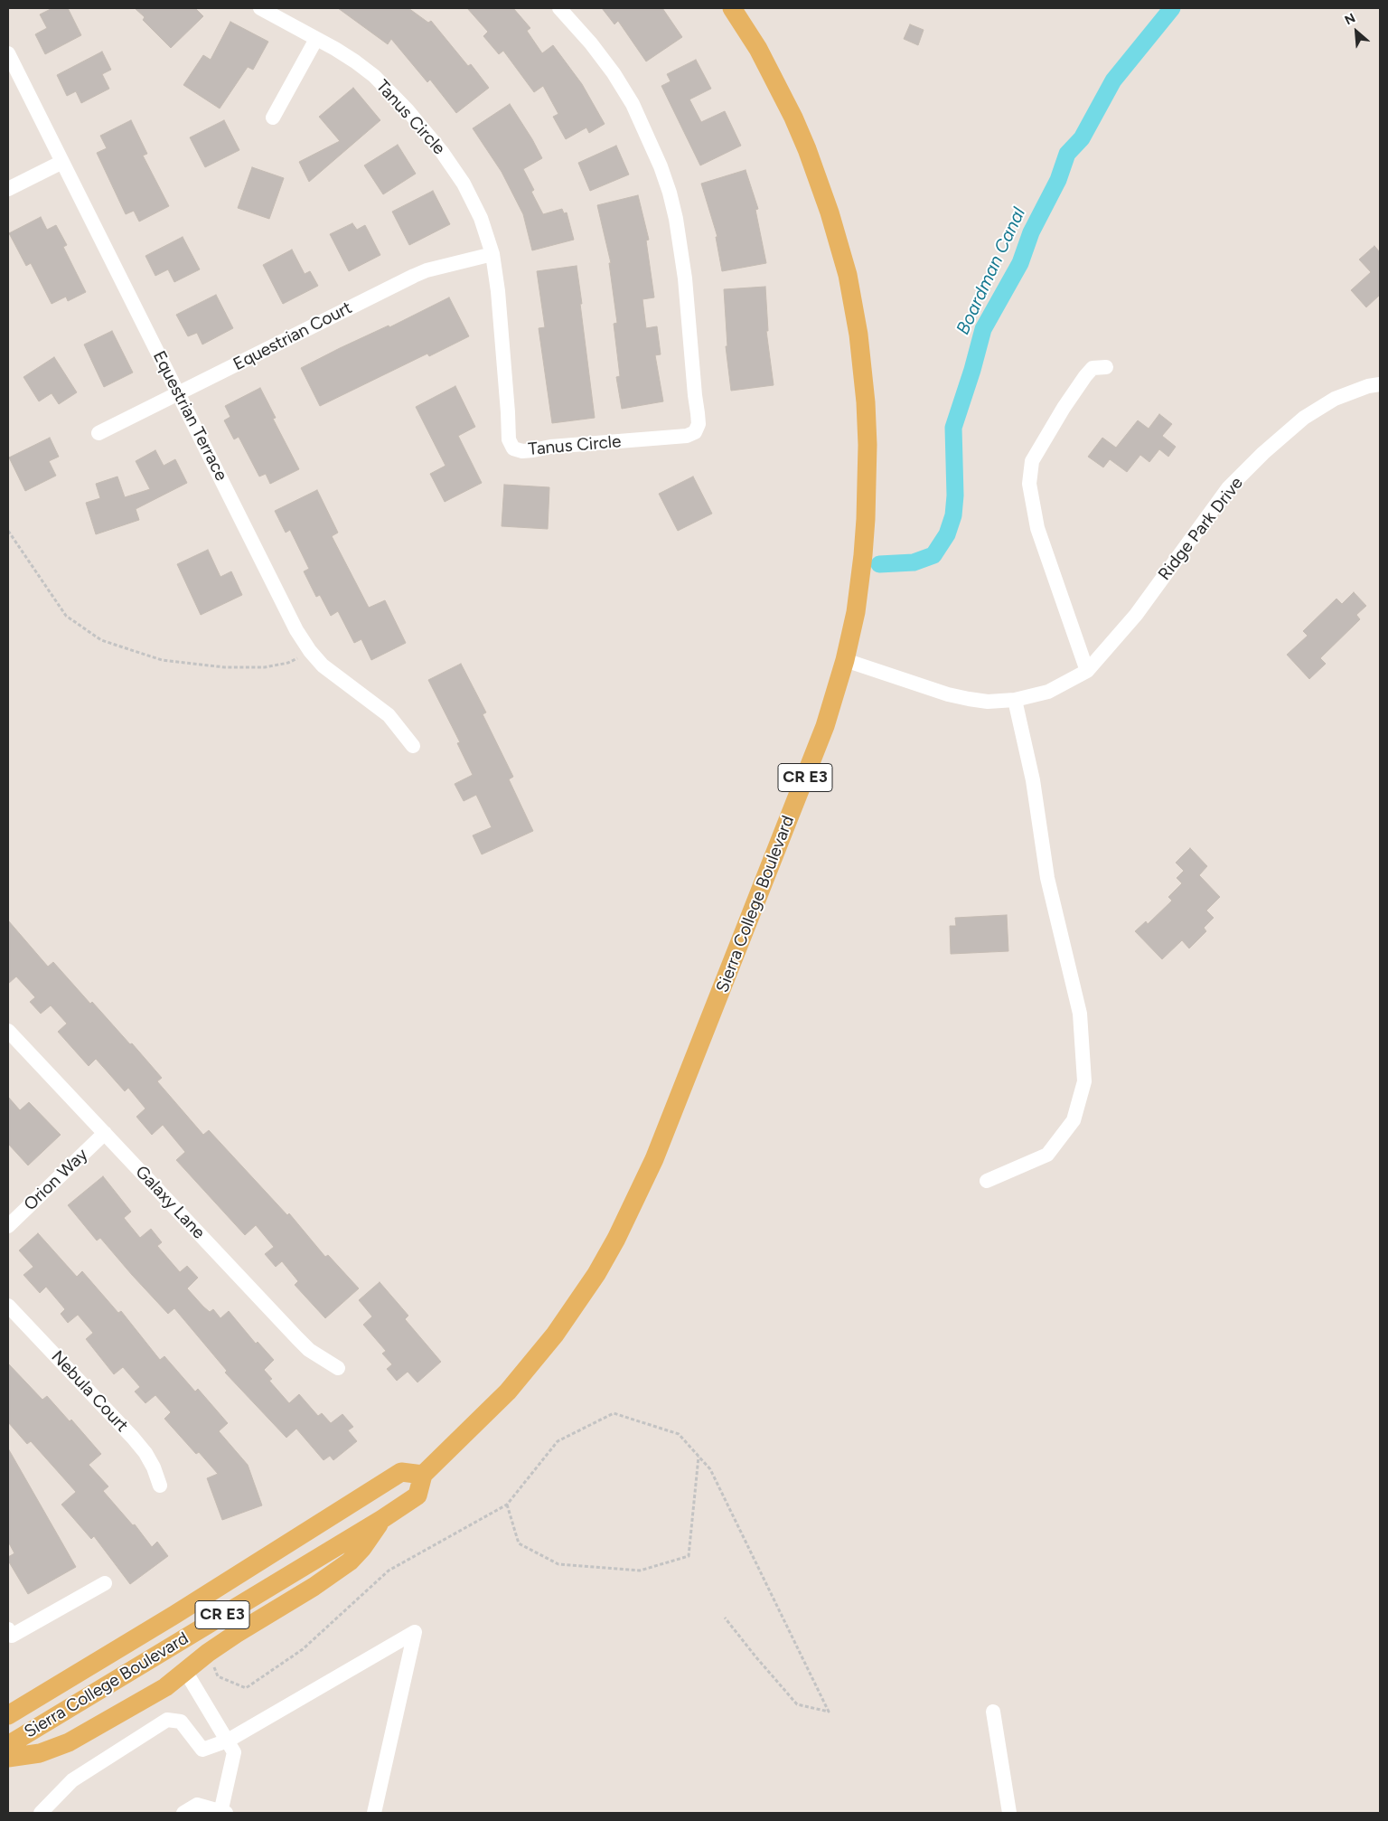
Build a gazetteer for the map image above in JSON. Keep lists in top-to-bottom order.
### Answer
{
  "streets": {
    "main road": ["CR E3", "Sierra College Boulevard"],
    "street": [
      "Tanus Circle",
      "Equestrian Court",
      "Equestrian Terrace",
      "Ridge Park Drive",
      "Orion Way",
      "Galaxy Lane",
      "Nebula Court"
    ]
  },
  "crossings": [
    ["Tanus Circle", "Equestrian Court"],
    ["Equestrian Court", "Equestrian Terrace"],
    ["Ridge Park Drive", "Sierra College Boulevard"],
    ["Orion Way", "Galaxy Lane"]
  ],
  "water": ["Boardman Canal"],
  "north": "top left"
}
